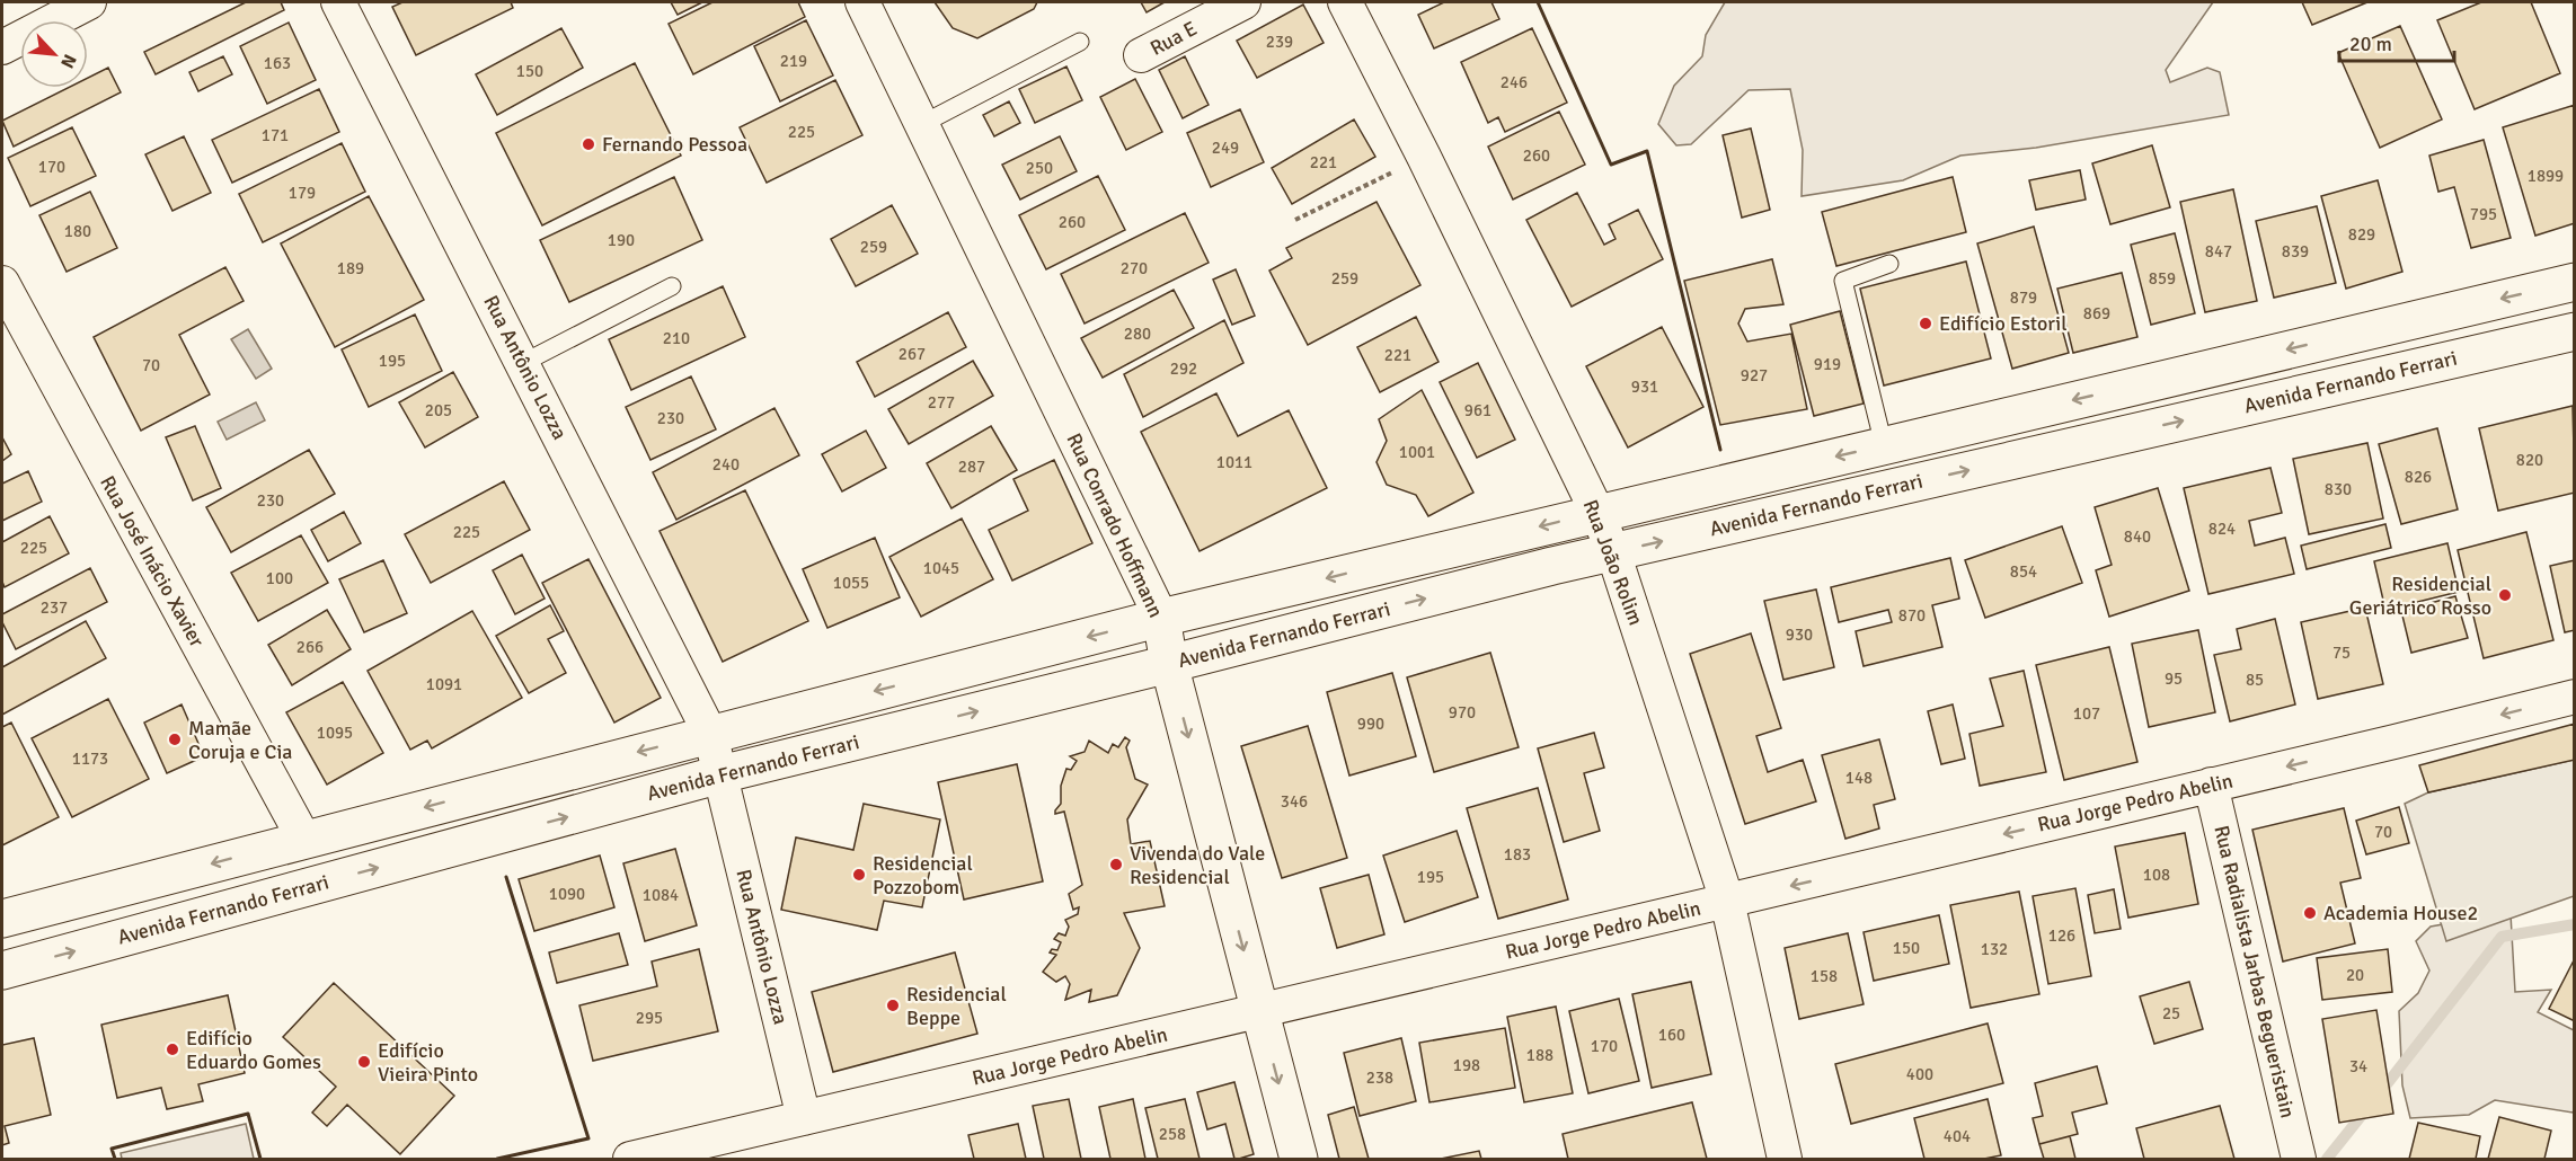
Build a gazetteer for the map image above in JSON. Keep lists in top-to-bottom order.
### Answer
{
  "streets": {
    "main road": ["Avenida Fernando Ferrari", "Rua Conrado Hoffmann"],
    "street": [
      "Rua E",
      "Rua Antônio Lozza",
      "Rua José Inácio Xavier",
      "Rua João Rolim",
      "Rua Jorge Pedro Abelin",
      "Rua Radialista Jarbas Begueristain"
    ]
  },
  "crossings": [
    ["Rua Antônio Lozza", "Avenida Fernando Ferrari"],
    ["Rua Antônio Lozza", "Rua Jorge Pedro Abelin"],
    ["Avenida Fernando Ferrari", "Rua Conrado Hoffmann"],
    ["Avenida Fernando Ferrari", "Rua José Inácio Xavier"],
    ["Avenida Fernando Ferrari", "Rua João Rolim"],
    ["Rua Conrado Hoffmann", "Rua Jorge Pedro Abelin"],
    ["Rua João Rolim", "Rua Jorge Pedro Abelin"],
    ["Rua Jorge Pedro Abelin", "Rua Radialista Jarbas Begueristain"]
  ],
  "one_way": ["Rua Conrado Hoffmann", "Rua Jorge Pedro Abelin"],
  "places": [
    "Fernando Pessoa",
    "Edifício Estoril",
    "Residencial Geriátrico Rosso",
    "Mamãe Coruja e Cia",
    "Vivenda do Vale Residencial",
    "Residencial Pozzobom",
    "Academia House2",
    "Residencial Beppe",
    "Edifício Eduardo Gomes",
    "Edifício Vieira Pinto"
  ],
  "house_numbers": [
    "239",
    "219",
    "163",
    "150",
    "246",
    "225",
    "171",
    "249",
    "260",
    "221",
    "170",
    "250",
    "1899",
    "179",
    "795",
    "260",
    "180",
    "829",
    "190",
    "259",
    "847",
    "839",
    "189",
    "270",
    "259",
    "859",
    "879",
    "869",
    "280",
    "210",
    "267",
    "221",
    "195",
    "919",
    "70",
    "292",
    "927",
    "931",
    "277",
    "205",
    "961",
    "230",
    "1001",
    "820",
    "1011",
    "240",
    "287",
    "826",
    "830",
    "230",
    "824",
    "225",
    "840",
    "225",
    "1045",
    "854",
    "100",
    "1055",
    "237",
    "870",
    "930",
    "266",
    "75",
    "95",
    "85",
    "1091",
    "970",
    "107",
    "990",
    "1095",
    "1173",
    "148",
    "346",
    "70",
    "183",
    "108",
    "195",
    "1090",
    "1084",
    "126",
    "150",
    "132",
    "20",
    "158",
    "25",
    "295",
    "160",
    "170",
    "188",
    "198",
    "34",
    "400",
    "238",
    "258",
    "404"
  ],
  "scale_bar": "20 m",
  "north": "bottom right"
}
